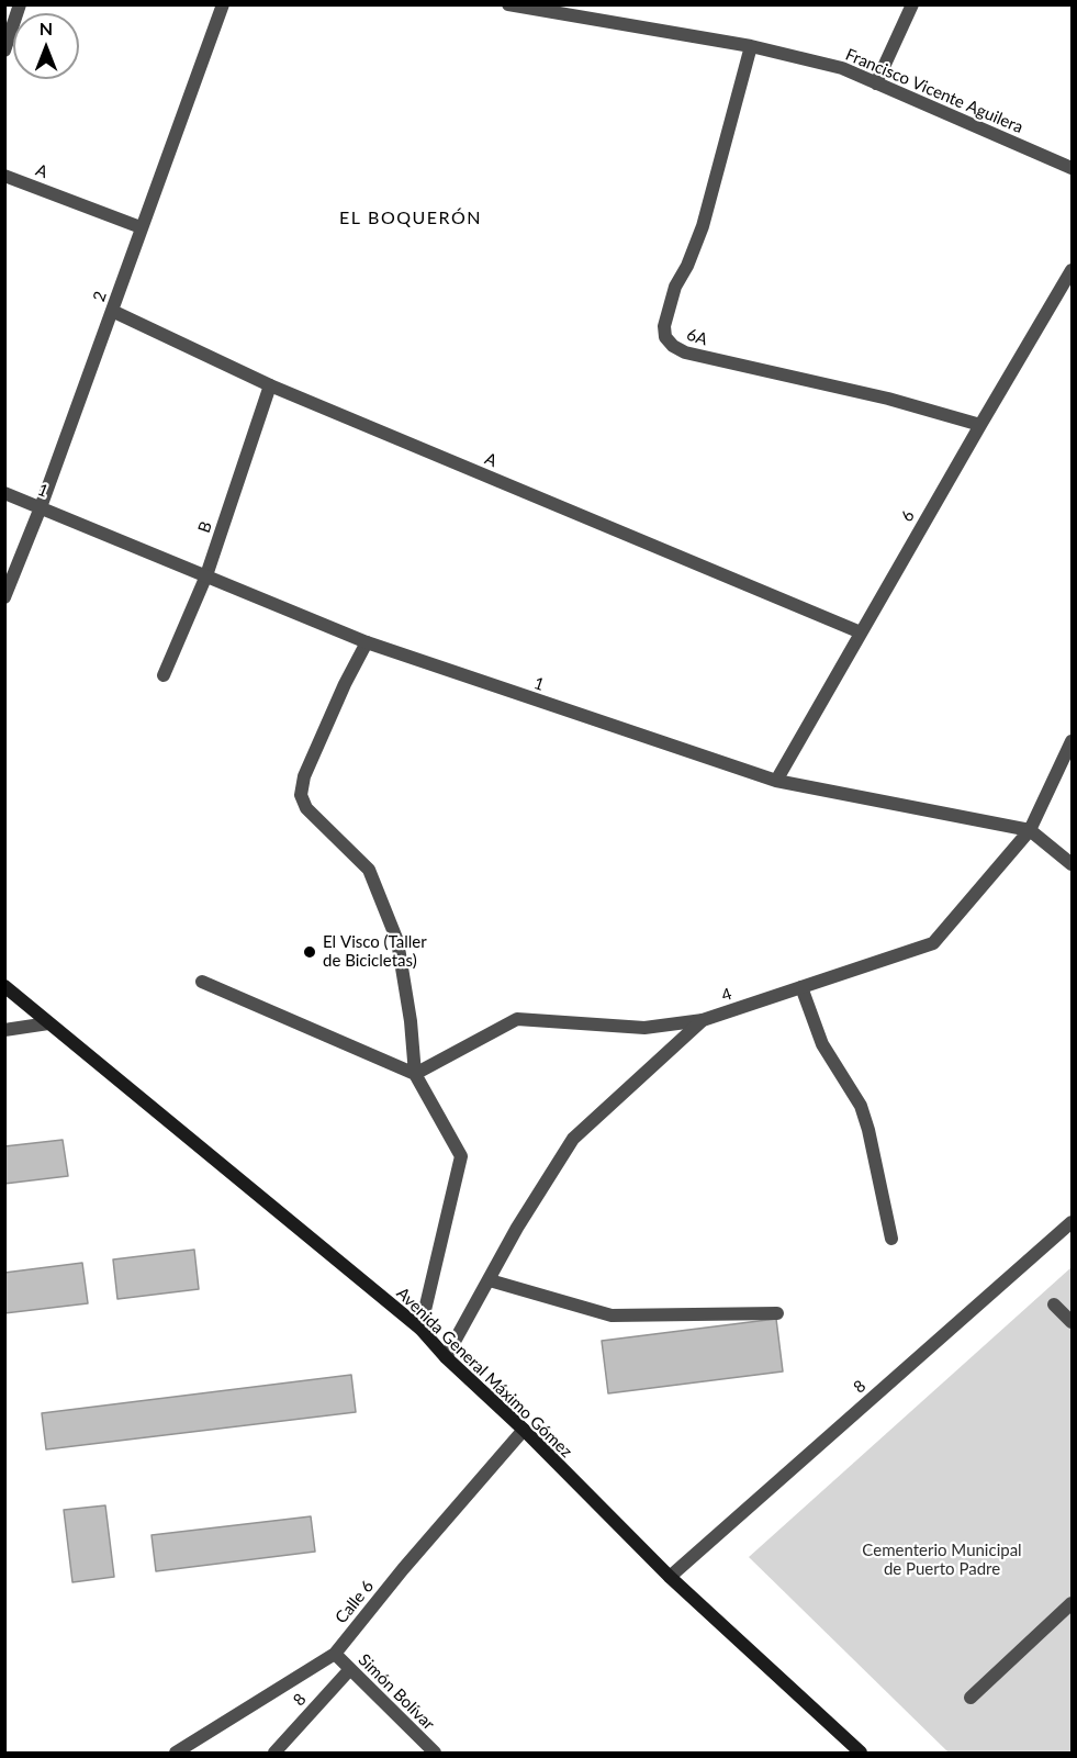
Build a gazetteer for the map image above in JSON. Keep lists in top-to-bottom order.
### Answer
{
  "streets": {
    "street": [
      "Francisco Vicente Aguilera",
      "A",
      "2",
      "6A",
      "1",
      "6",
      "B",
      "4",
      "Avenida General Máximo Gómez",
      "8",
      "Calle 6",
      "Simón Bolívar"
    ]
  },
  "crossings": [
    ["Francisco Vicente Aguilera", "6A"],
    ["A", "2"],
    ["A", "6"],
    ["A", "B"],
    ["2", "1"],
    ["6A", "6"],
    ["1", "6"],
    ["1", "B"],
    ["1", "4"],
    ["4", "Avenida General Máximo Gómez"],
    ["Avenida General Máximo Gómez", "8"],
    ["Avenida General Máximo Gómez", "Calle 6"],
    ["8", "Simón Bolívar"],
    ["Calle 6", "Simón Bolívar"]
  ],
  "districts": ["EL BOQUERÓN"],
  "parks": ["Cementerio Municipal de Puerto Padre"],
  "places": ["El Visco (Taller de Bicicletas)"],
  "north": "top"
}
